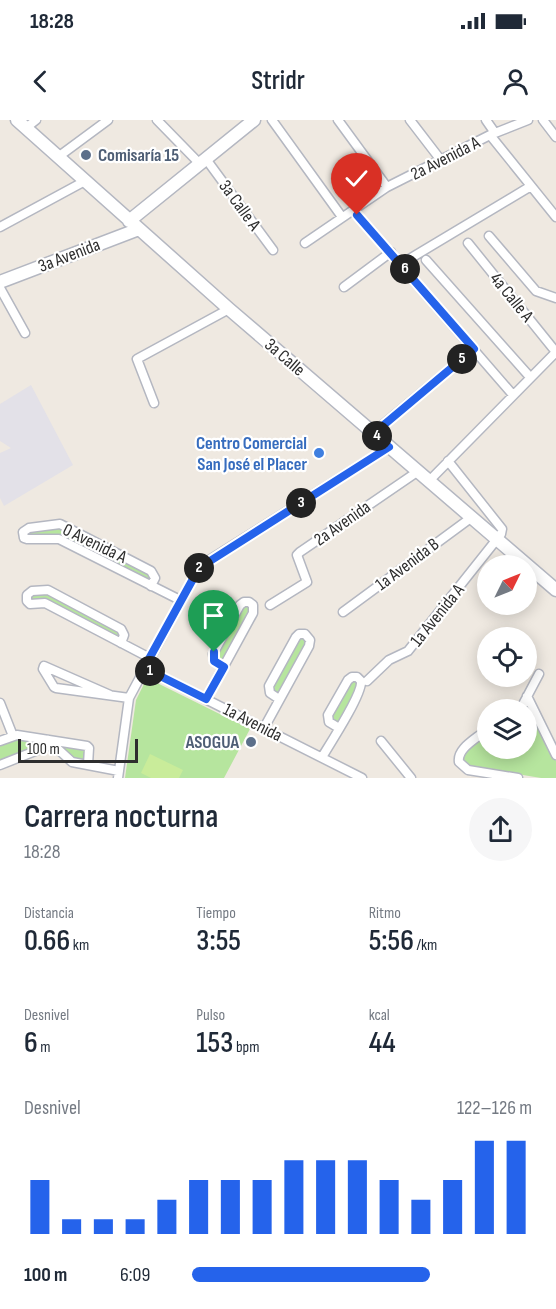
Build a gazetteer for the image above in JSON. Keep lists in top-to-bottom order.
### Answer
{
  "streets": {
    "main road": ["3a Avenida", "3a Calle"],
    "street": [
      "2a Avenida A",
      "3a Calle A",
      "4a Calle A",
      "2a Avenida",
      "0 Avenida A",
      "1a Avenida B",
      "1a Avenida A",
      "1a Avenida"
    ]
  },
  "crossings": [
    ["3a Calle A", "3a Avenida"],
    ["3a Avenida", "3a Calle"],
    ["3a Calle", "2a Avenida"],
    ["3a Calle", "1a Avenida B"],
    ["3a Calle", "1a Avenida A"]
  ],
  "places": ["Comisaría 15", "Centro Comercial San José el Placer", "ASOGUA"],
  "scale_bar": "100 m",
  "north": "top right",
  "page": {
    "status": "18:28",
    "header": "Stridr",
    "pins": [
      "6",
      "5",
      "4",
      "3",
      "2",
      "1"
    ],
    "scale": "100 m",
    "heading": ["Carrera nocturna", "18:28"],
    "stats": [
      ["Distancia", "0.66 km"],
      ["Tiempo", "3:55"],
      ["Ritmo", "5:56 /km"],
      ["Desnivel", "6 m"],
      ["Pulso", "153 bpm"],
      ["kcal", "44"]
    ],
    "chart": ["Desnivel", "122–126 m"],
    "list": [
      {
        "name": "100 m",
        "note": "6:09"
      }
    ]
  }
}
